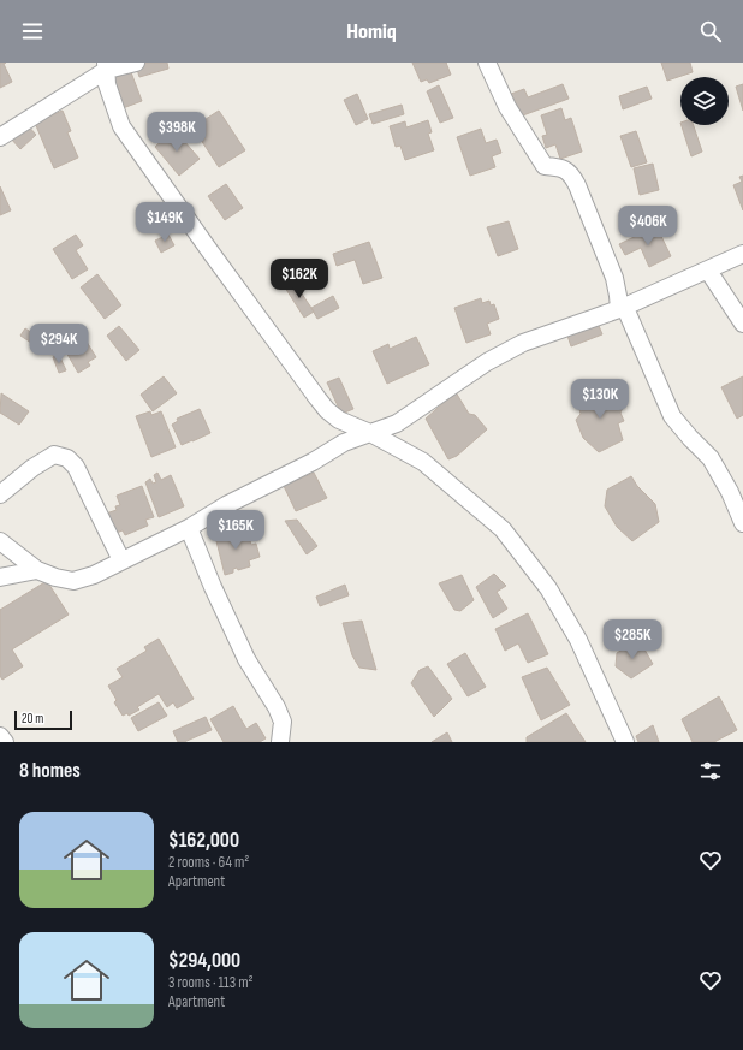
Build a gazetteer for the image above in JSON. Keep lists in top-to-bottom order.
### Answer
{
  "scale_bar": "20 m",
  "page": {
    "header": "Homiq",
    "price": [
      "$398K",
      "$149K",
      "$406K",
      "$162K",
      "$294K",
      "$130K",
      "$165K",
      "$285K"
    ],
    "scale": "20 m",
    "heading": "8 homes",
    "list": [
      {
        "name": "$162,000",
        "note": "2 rooms · 64 m² · Apartment"
      },
      {
        "name": "$294,000",
        "note": "3 rooms · 113 m² · Apartment"
      }
    ]
  }
}
